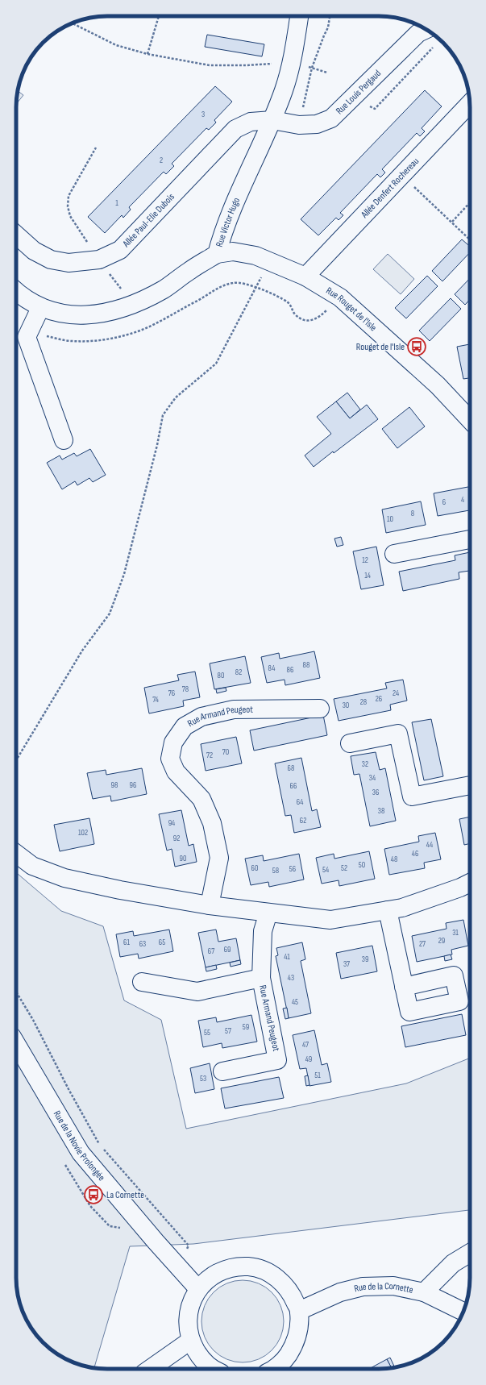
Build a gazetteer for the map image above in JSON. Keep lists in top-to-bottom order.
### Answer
{
  "streets": {
    "street": [
      "Rue Louis Pergaud",
      "Allée Denfert Rochereau",
      "Allée Paul-Elie Dubois",
      "Rue Victor Hugo",
      "Rue Rouget de l'Isle",
      "Rue Armand Peugeot",
      "Rue de la Novie Prolongée",
      "Rue de la Cornette"
    ]
  },
  "crossings": [
    ["Rue Louis Pergaud", "Allée Paul-Elie Dubois"],
    ["Rue Louis Pergaud", "Rue Victor Hugo"],
    ["Allée Denfert Rochereau", "Rue Rouget de l'Isle"],
    ["Allée Paul-Elie Dubois", "Rue Victor Hugo"],
    ["Rue Victor Hugo", "Rue Rouget de l'Isle"]
  ],
  "places": {
    "bus stop": ["Rouget de l'Isle", "La Cornette"]
  },
  "house_numbers": [
    "3",
    "2",
    "1",
    "4",
    "6",
    "8",
    "10",
    "12",
    "14",
    "88",
    "84",
    "86",
    "82",
    "80",
    "78",
    "76",
    "24",
    "26",
    "74",
    "28",
    "30",
    "70",
    "72",
    "32",
    "68",
    "34",
    "98",
    "96",
    "66",
    "36",
    "64",
    "38",
    "62",
    "94",
    "102",
    "92",
    "44",
    "46",
    "90",
    "48",
    "50",
    "60",
    "52",
    "56",
    "54",
    "58",
    "31",
    "29",
    "61",
    "65",
    "63",
    "27",
    "69",
    "67",
    "41",
    "39",
    "37",
    "43",
    "45",
    "59",
    "57",
    "55",
    "47",
    "49",
    "51",
    "53"
  ]
}
